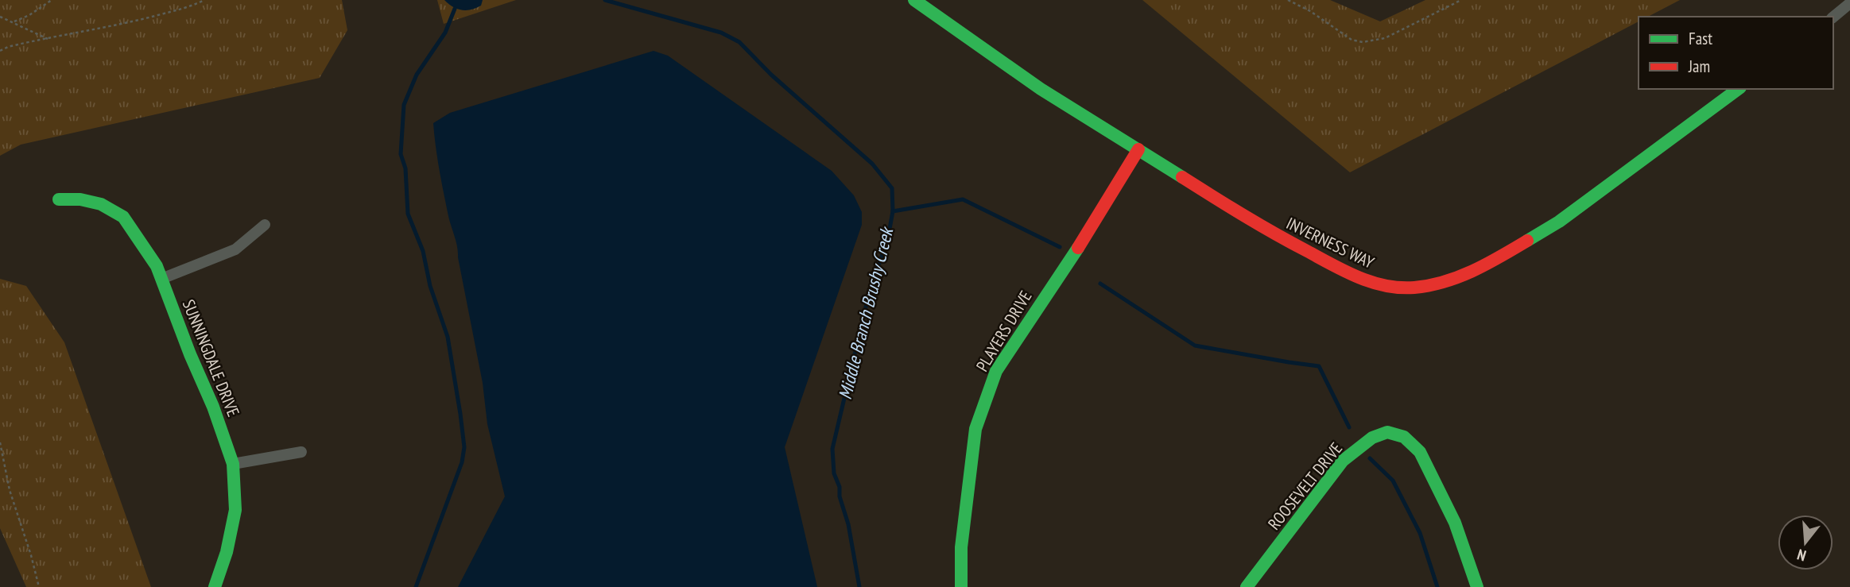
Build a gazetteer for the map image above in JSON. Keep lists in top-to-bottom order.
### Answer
{
  "streets": {
    "street": [
      "INVERNESS WAY",
      "PLAYERS DRIVE",
      "SUNNINGDALE DRIVE",
      "ROOSEVELT DRIVE"
    ]
  },
  "crossings": [
    ["INVERNESS WAY", "PLAYERS DRIVE"]
  ],
  "water": ["Middle Branch Brushy Creek"],
  "legend": ["Fast", "Jam"],
  "north": "bottom"
}
